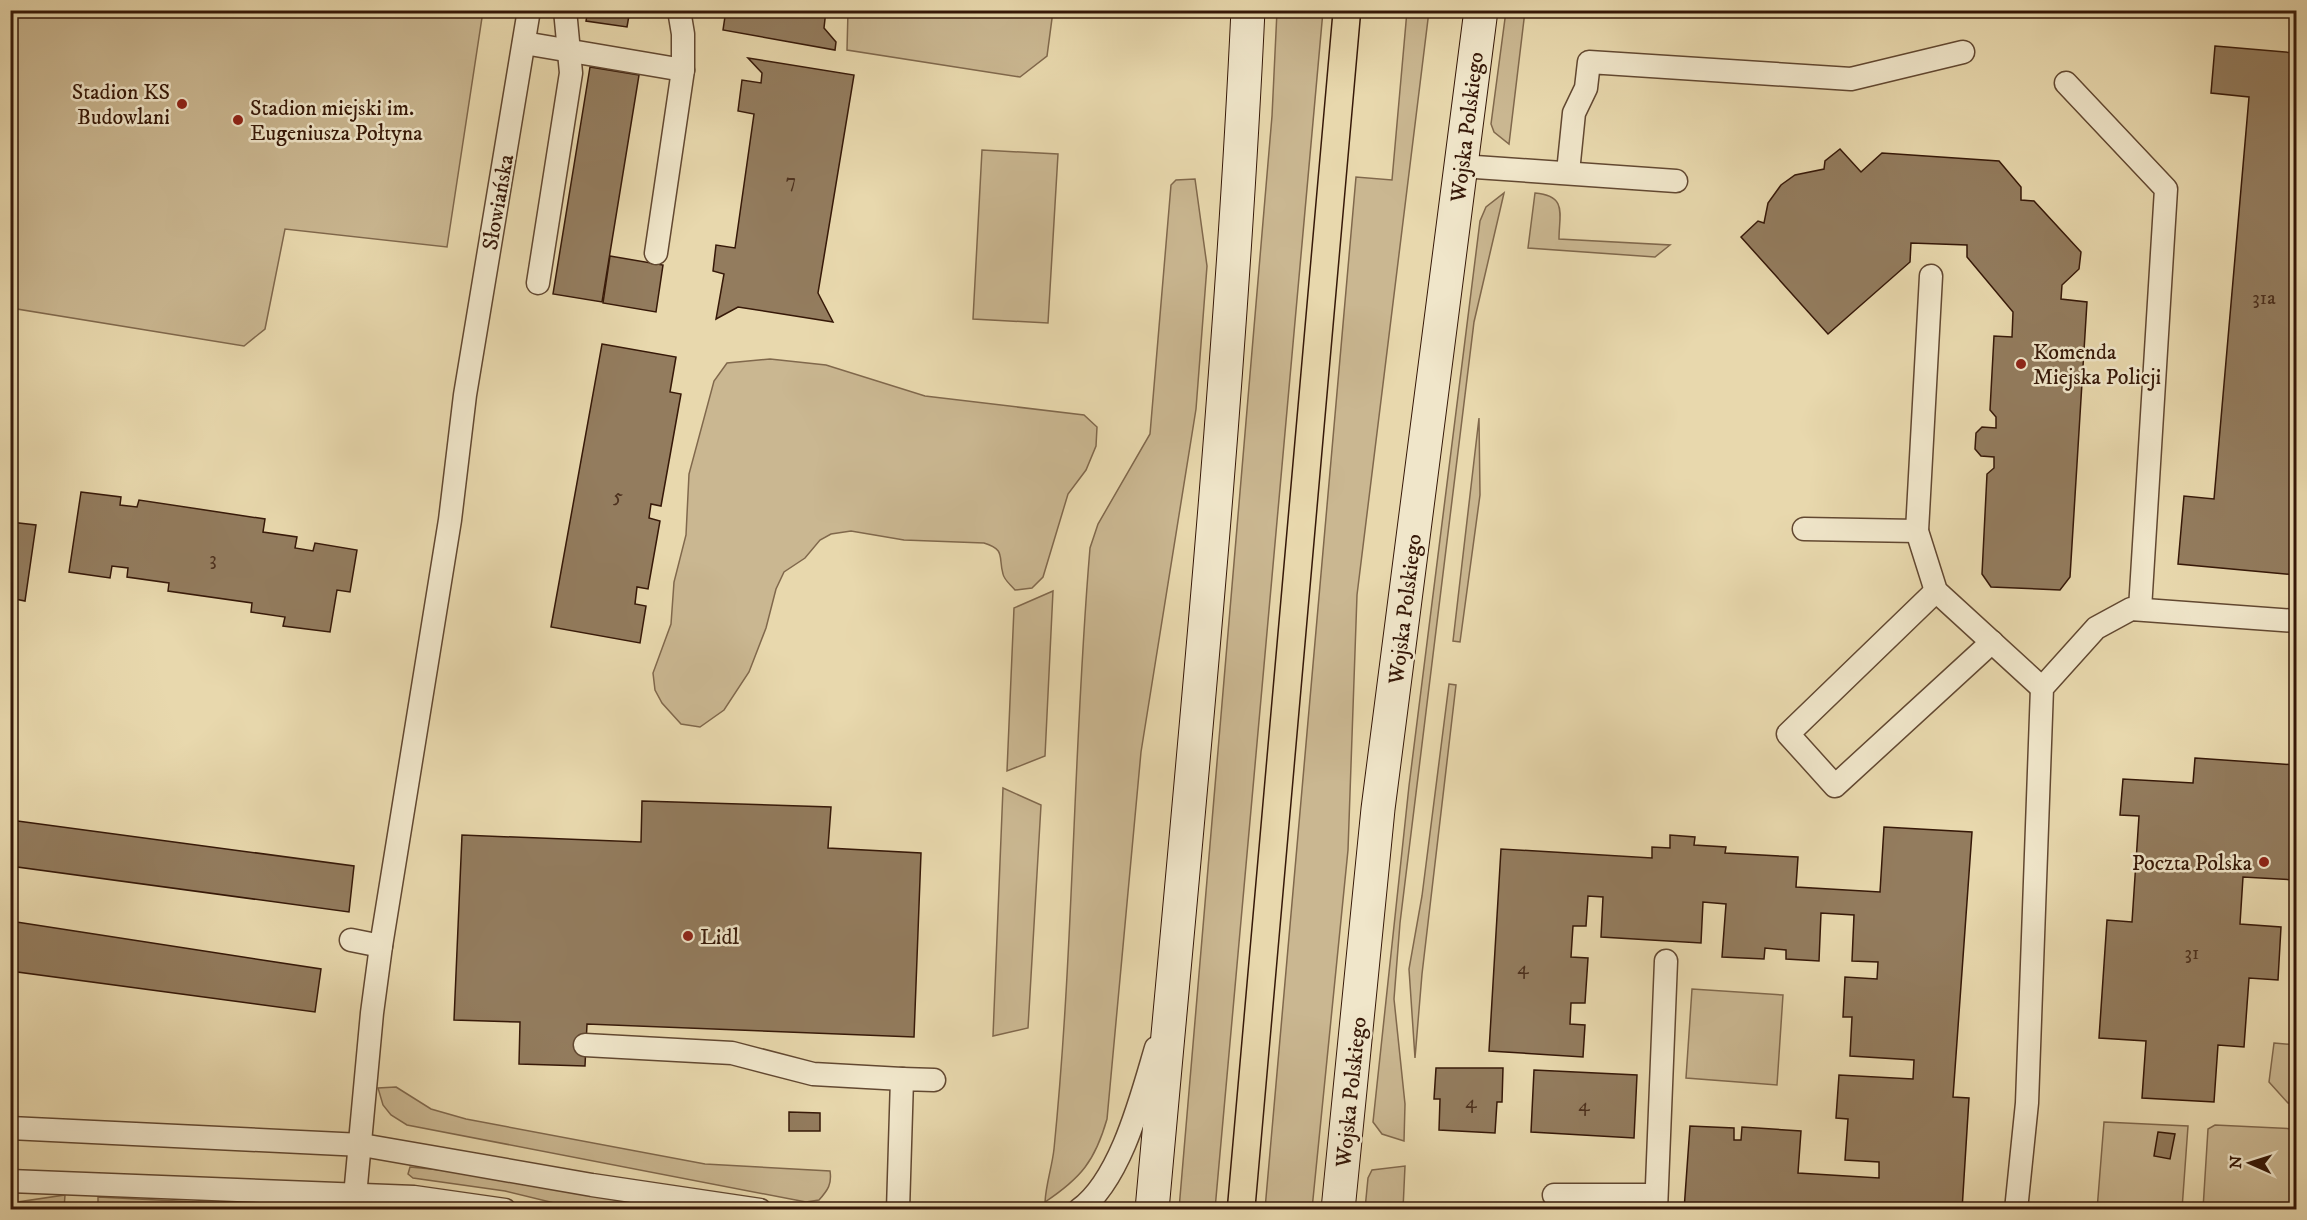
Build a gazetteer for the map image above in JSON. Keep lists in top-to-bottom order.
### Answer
{
  "streets": {
    "street": ["Wojska Polskiego"],
    "lane": ["Słowiańska"]
  },
  "places": [
    "Stadion KS Budowlani",
    "Stadion miejski im. Eugeniusza Połtyna",
    "Komenda Miejska Policji",
    "Poczta Polska",
    "Lidl"
  ],
  "house_numbers": [
    "7",
    "31a",
    "5",
    "3",
    "31",
    "4",
    "4",
    "4"
  ],
  "north": "left"
}
